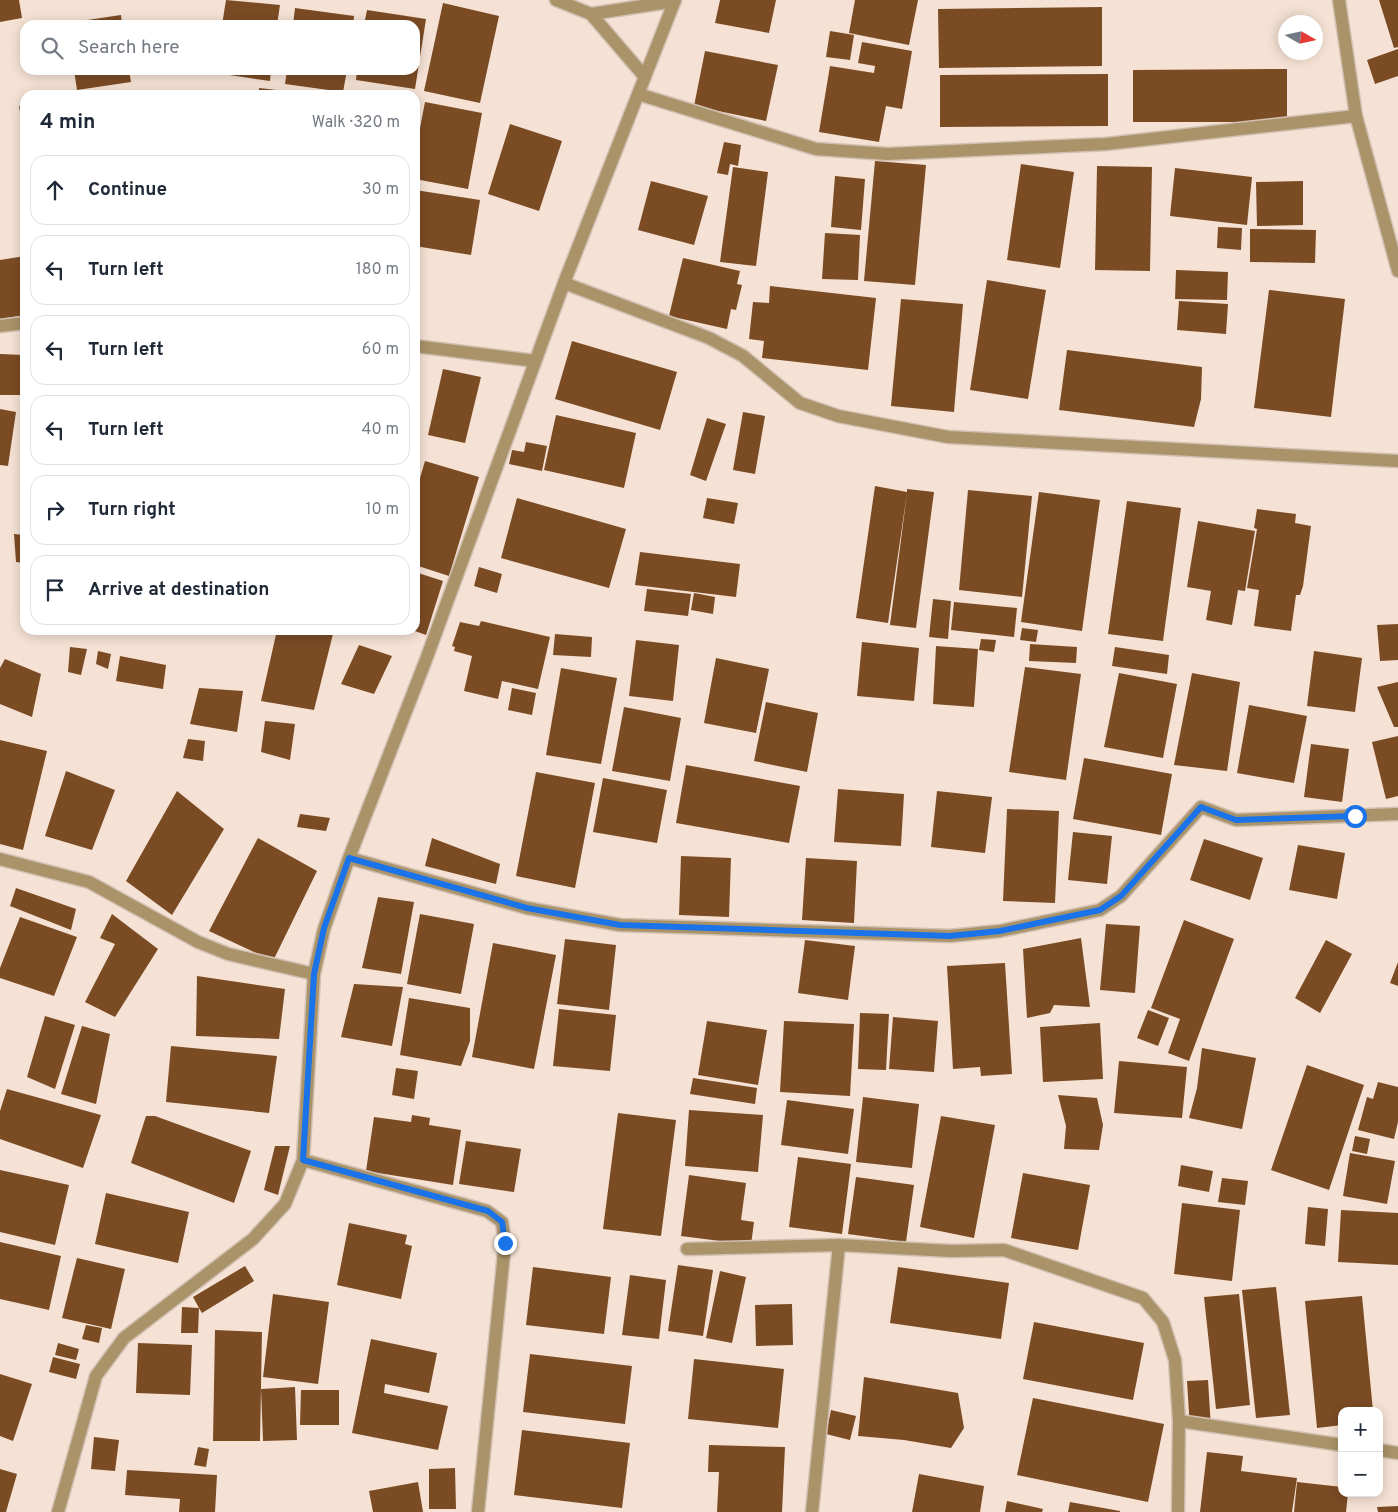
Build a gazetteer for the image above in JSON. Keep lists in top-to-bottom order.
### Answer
{
  "north": "right",
  "page": {
    "search": "Search here",
    "heading": ["4 min", "Walk · 320 m"],
    "list": [
      ["Continue", "30 m"],
      ["Turn left", "180 m"],
      ["Turn left", "60 m"],
      ["Turn left", "40 m"],
      ["Turn right", "10 m"],
      "Arrive at destination"
    ],
    "map_buttons": ["+", "−"]
  }
}
